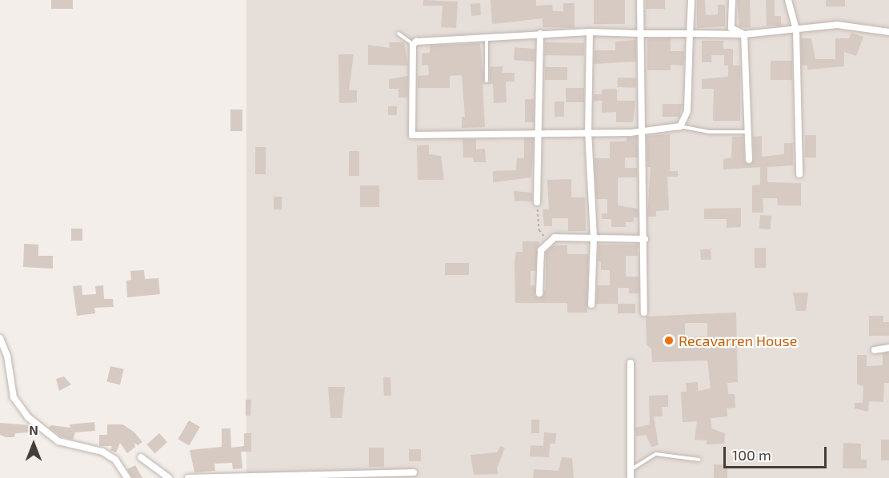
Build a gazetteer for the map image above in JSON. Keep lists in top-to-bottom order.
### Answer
{
  "places": ["Recavarren House"],
  "scale_bar": "100 m",
  "north": "top"
}
